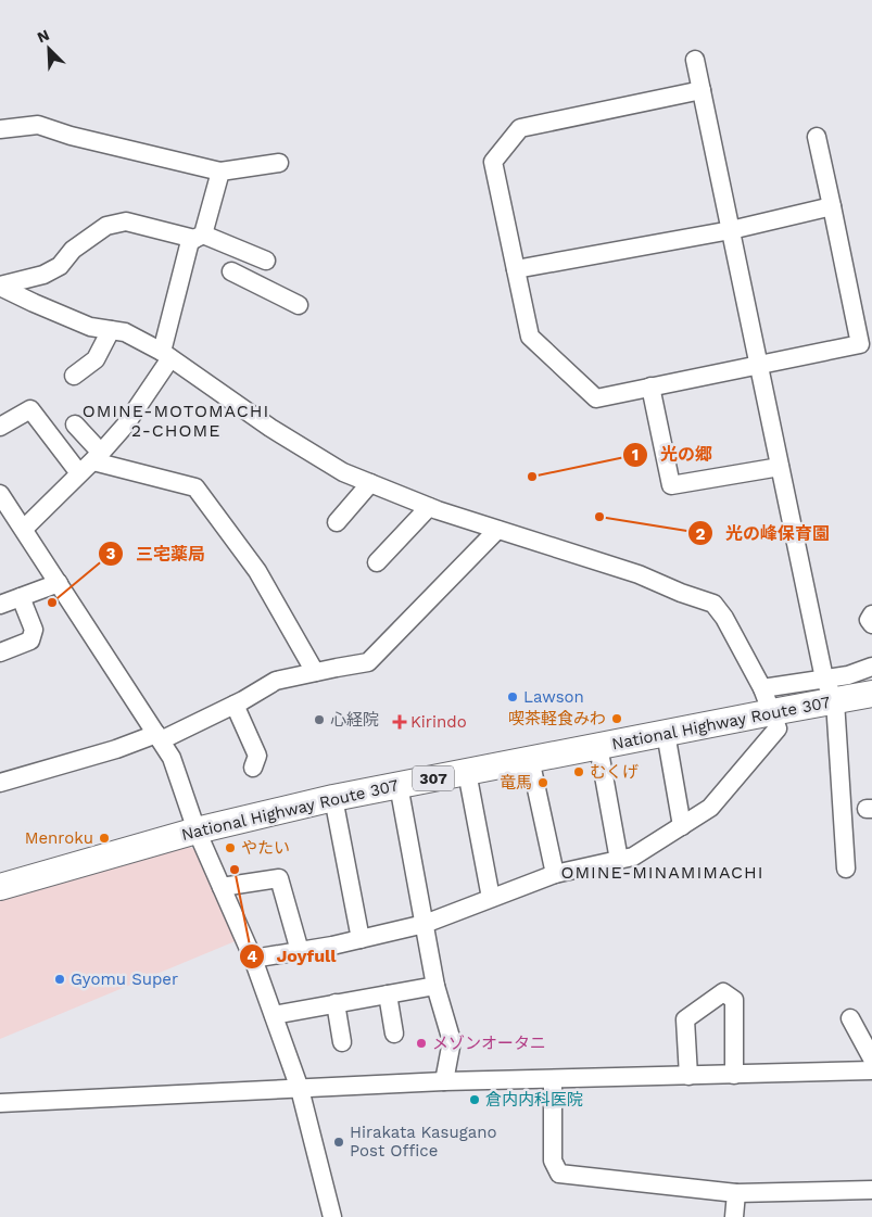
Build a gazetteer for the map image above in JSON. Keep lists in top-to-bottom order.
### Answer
{
  "streets": {
    "highway": ["National Highway Route 307", "307"]
  },
  "districts": ["OMINE-MOTOMACHI 2-CHOME", "OMINE-MINAMIMACHI"],
  "places": {
    "other": [
      "光の郷",
      "光の峰保育園",
      "三宅薬局",
      "Lawson",
      "喫茶軽食みわ",
      "心経院",
      "むくげ",
      "竜馬",
      "Menroku",
      "やたい",
      "Joyfull",
      "Gyomu Super",
      "メゾンオータニ",
      "倉内内科医院",
      "Hirakata Kasugano Post Office"
    ],
    "health": ["Kirindo"]
  },
  "north": "top left"
}
